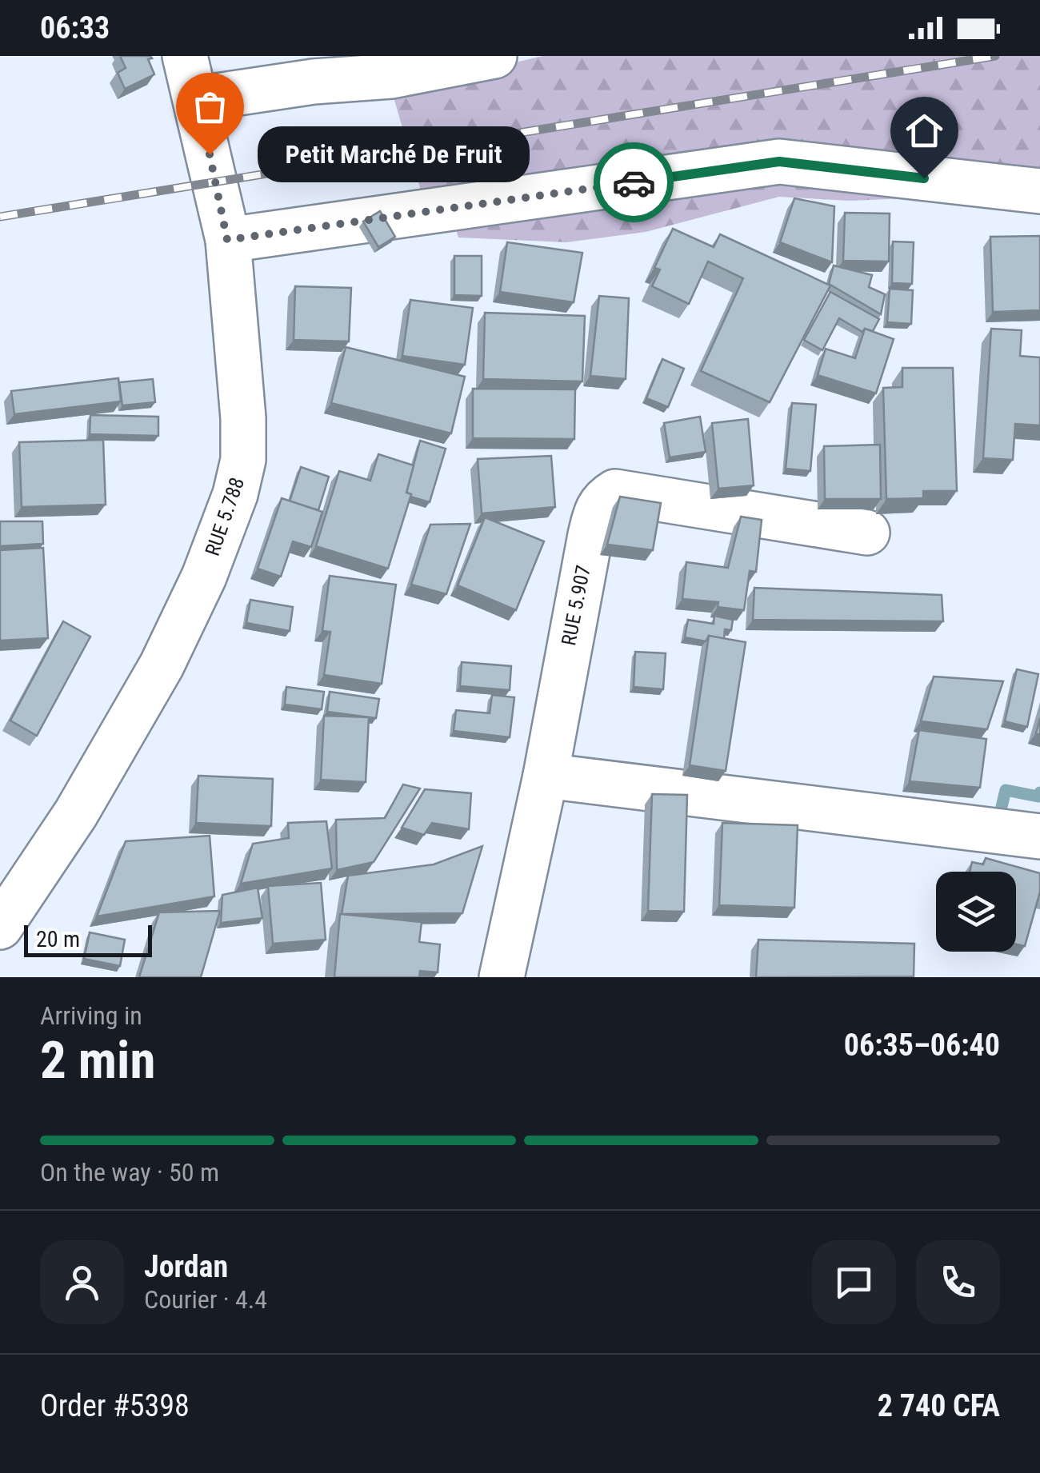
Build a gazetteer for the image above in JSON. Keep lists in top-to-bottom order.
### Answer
{
  "streets": {
    "street": ["RUE 5.788", "RUE 5.907"]
  },
  "places": ["Petit Marché De Fruit"],
  "scale_bar": "20 m",
  "page": {
    "status": "06:33",
    "bubble": "Petit Marché De Fruit",
    "scale": "20 m",
    "heading": ["2 min", "Arriving in", "06:35–06:40"],
    "panel": [
      "Jordan",
      "Courier · 4.4",
      "Order #5398",
      "2 740 CFA"
    ],
    "bar": "On the way · 50 m"
  }
}
